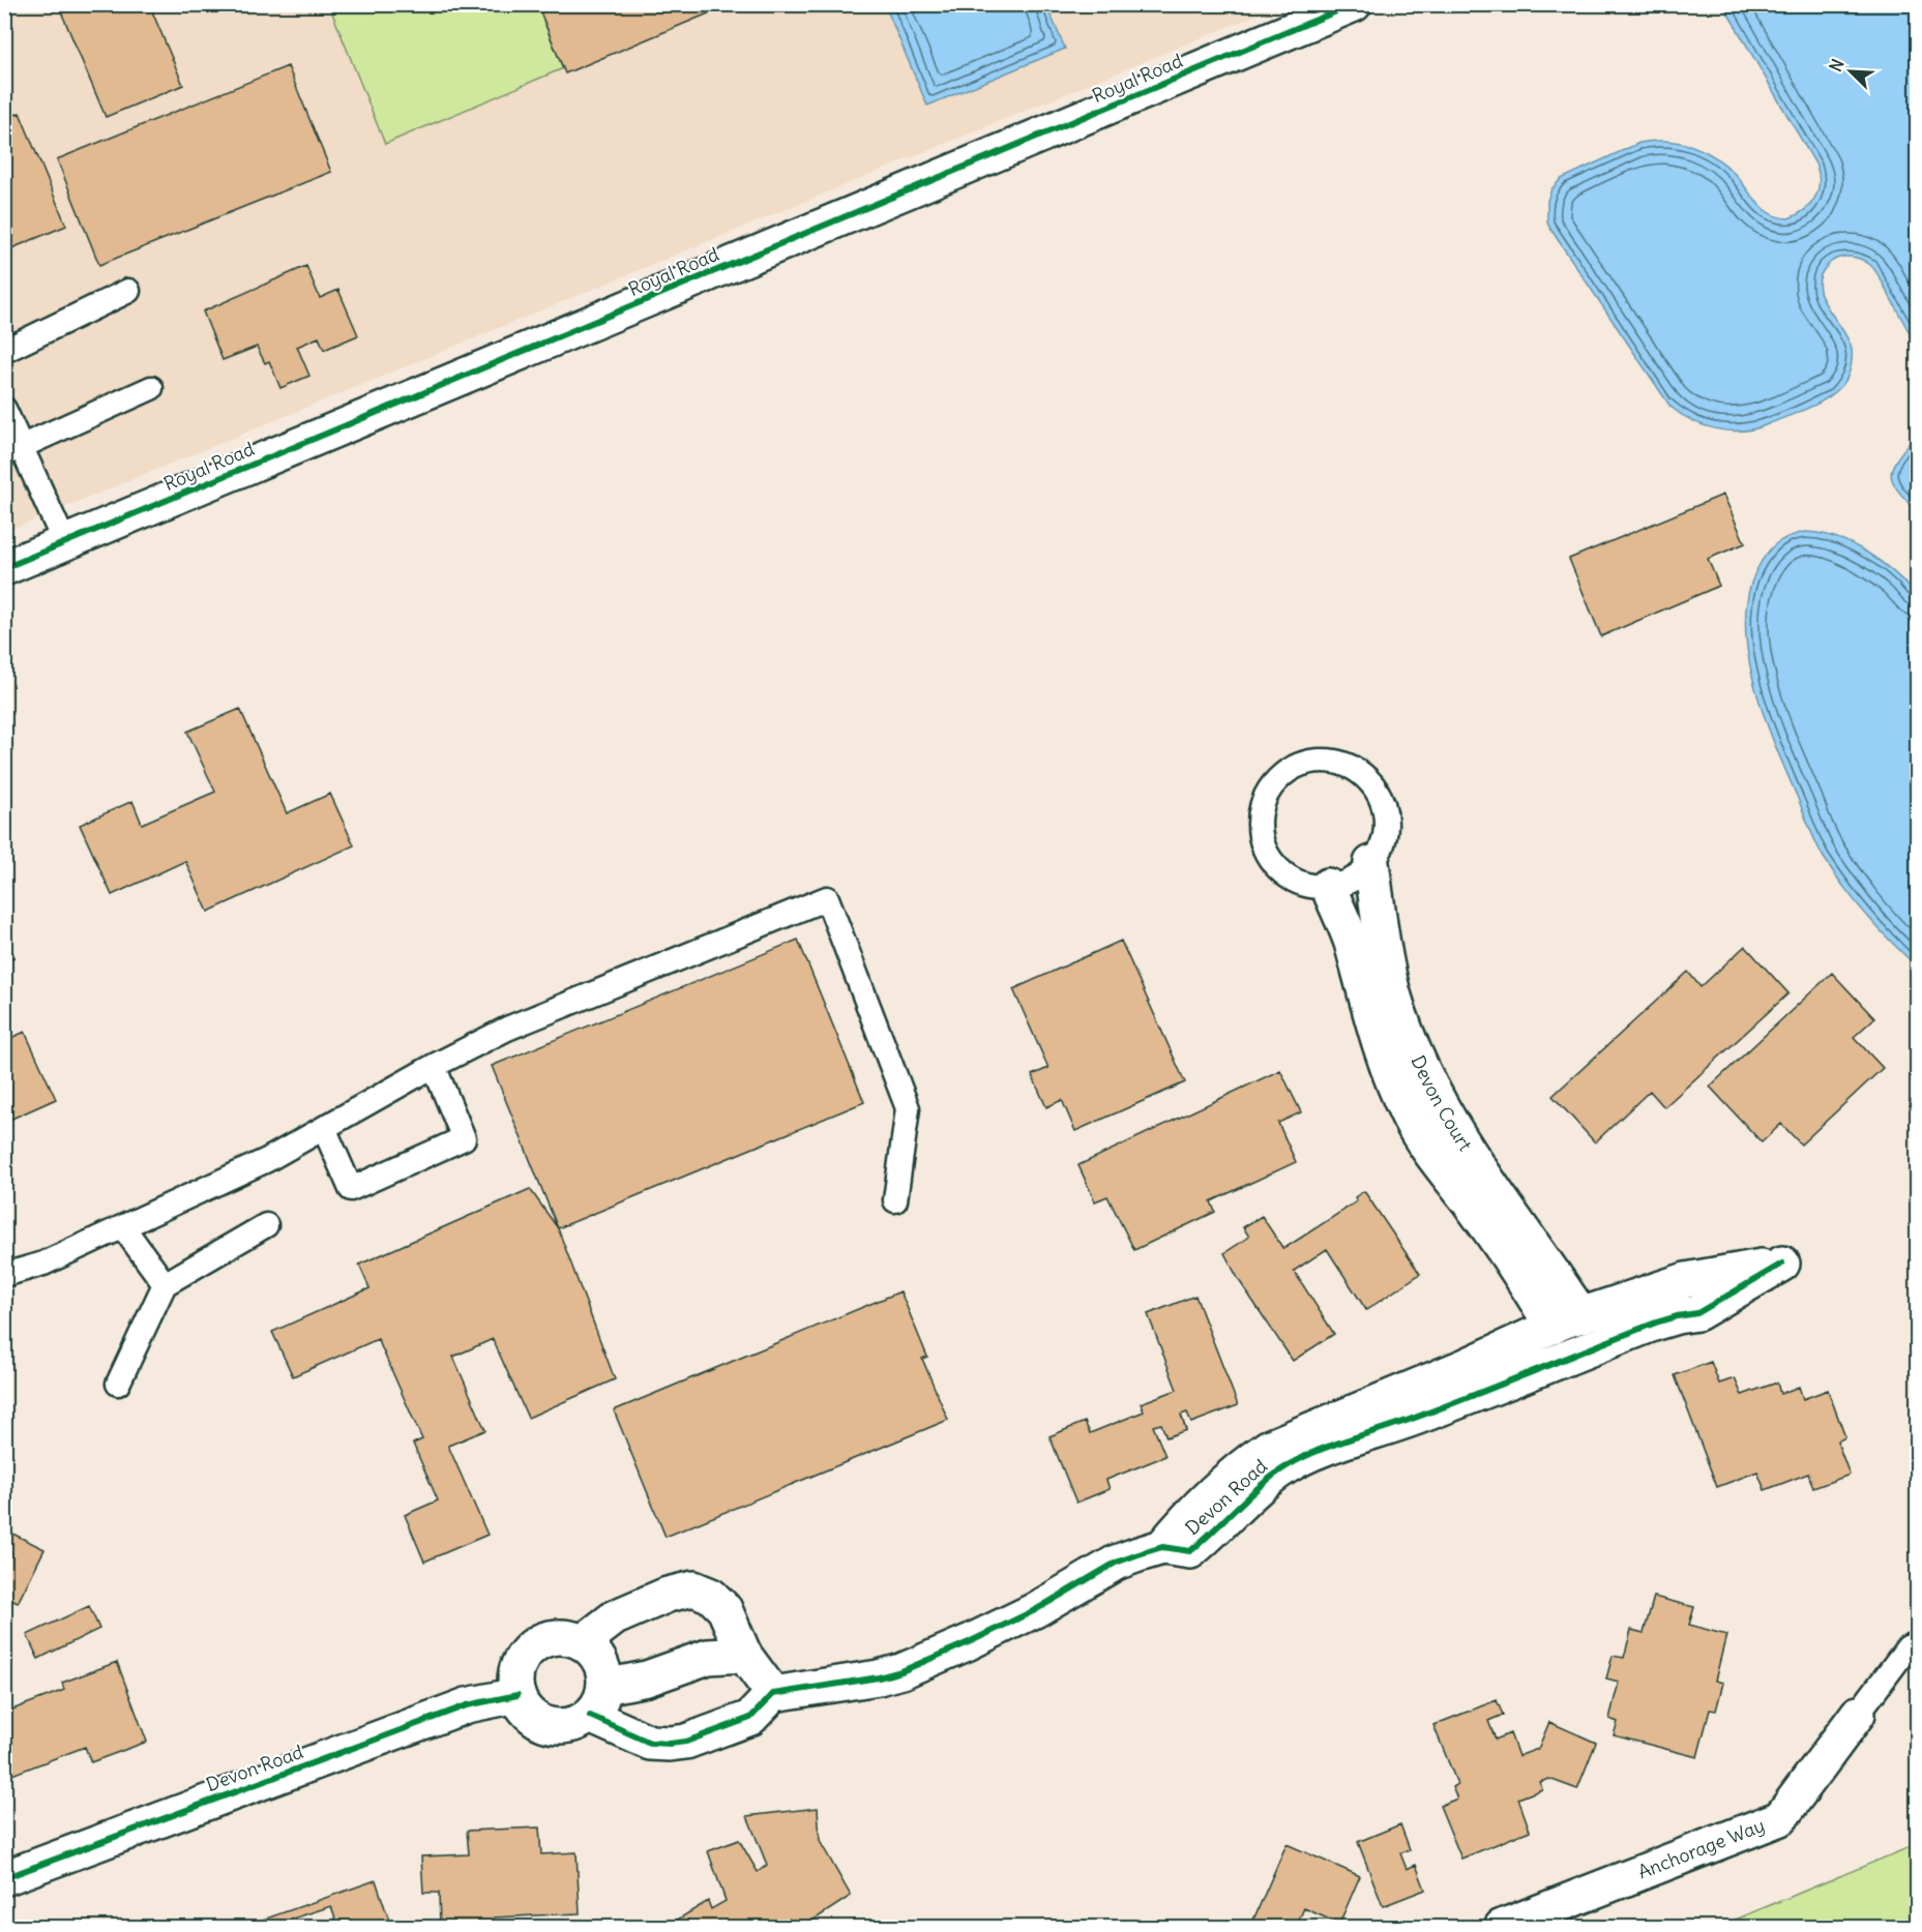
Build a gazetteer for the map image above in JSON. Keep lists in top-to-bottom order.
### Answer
{
  "streets": {
    "street": [
      "Royal Road",
      "Devon Court",
      "Devon Road",
      "Anchorage Way"
    ]
  },
  "crossings": [
    ["Devon Court", "Devon Road"]
  ],
  "north": "top left"
}
